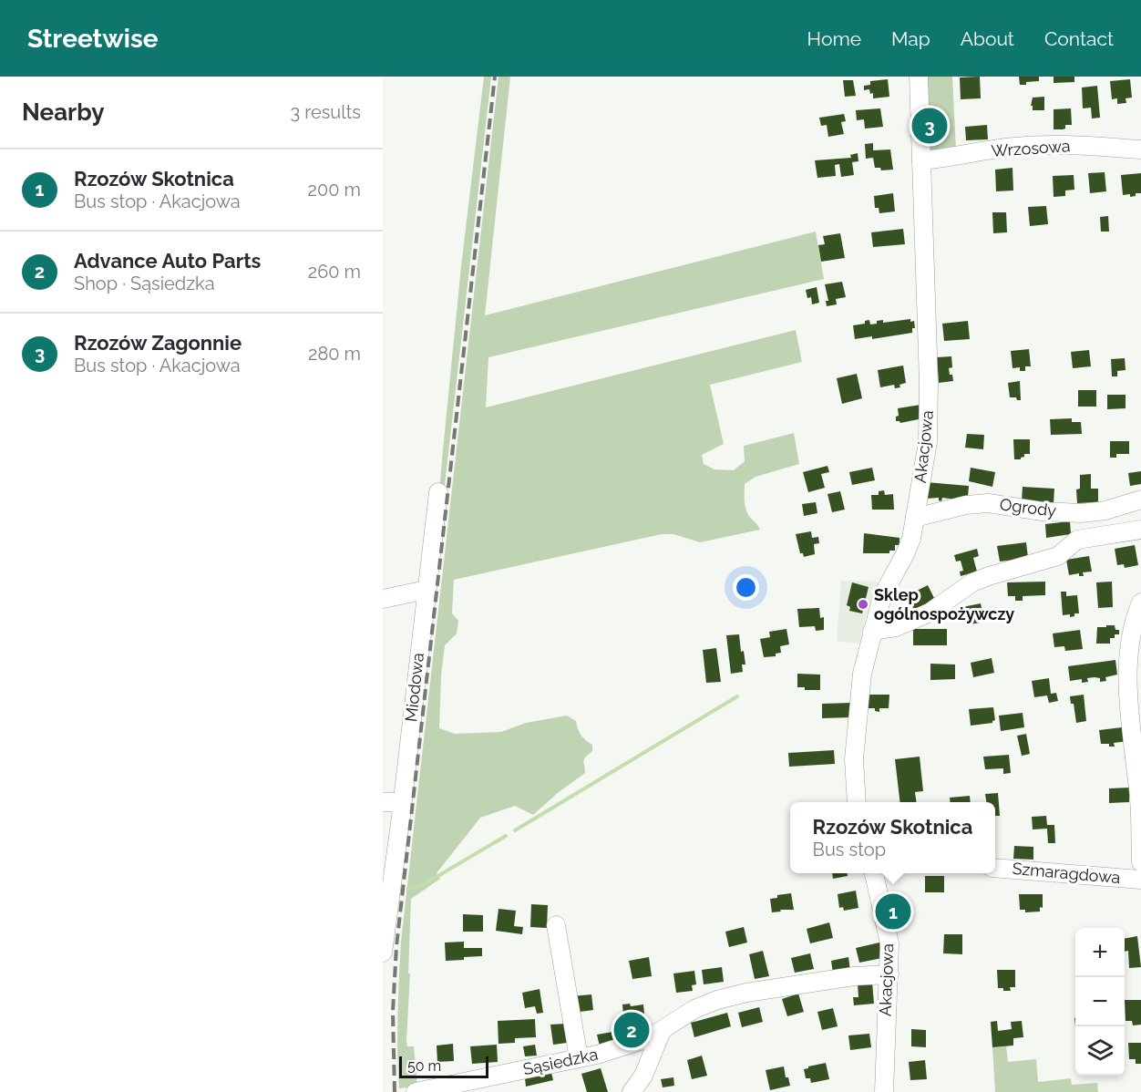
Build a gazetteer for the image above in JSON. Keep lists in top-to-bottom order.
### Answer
{
  "streets": {
    "street": [
      "Wrzosowa",
      "Akacjowa",
      "Ogrody",
      "Miodowa",
      "Szmaragdowa",
      "Sąsiedzka"
    ]
  },
  "crossings": [
    ["Wrzosowa", "Akacjowa"],
    ["Akacjowa", "Ogrody"],
    ["Akacjowa", "Sąsiedzka"]
  ],
  "places": ["Sklep ogólnospożywczy"],
  "scale_bar": "50 m",
  "page": {
    "header": "Streetwise",
    "nav": [
      "Home",
      "Map",
      "About",
      "Contact"
    ],
    "heading": ["Nearby", "3 results"],
    "pins": ["3", "1", "2"],
    "list": [
      {
        "mark": "1",
        "name": "Rzozów Skotnica",
        "note": "Bus stop · Akacjowa",
        "value": "200 m"
      },
      {
        "mark": "2",
        "name": "Advance Auto Parts",
        "note": "Shop · Sąsiedzka",
        "value": "260 m"
      },
      {
        "mark": "3",
        "name": "Rzozów Zagonnie",
        "note": "Bus stop · Akacjowa",
        "value": "280 m"
      }
    ],
    "popup": ["Rzozów Skotnica", "Bus stop"],
    "map_buttons": ["+", "−"],
    "scale": "50 m"
  }
}
